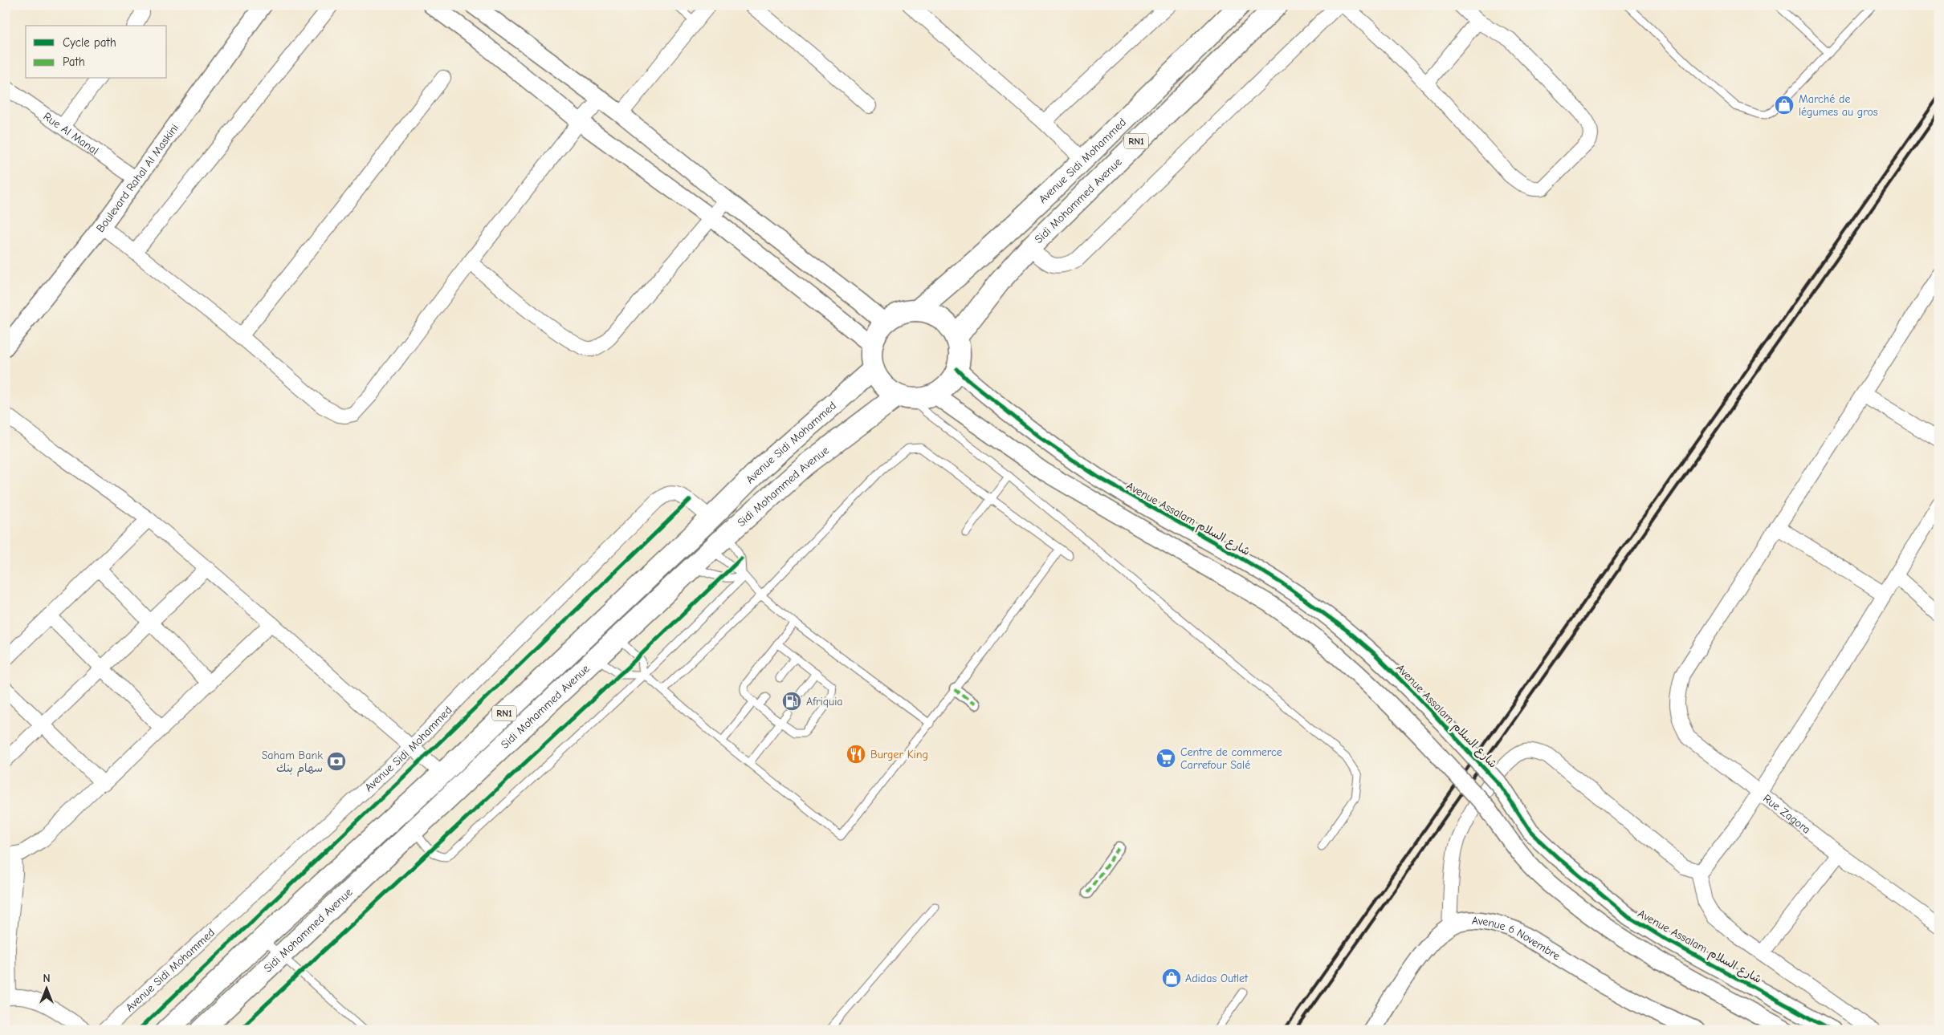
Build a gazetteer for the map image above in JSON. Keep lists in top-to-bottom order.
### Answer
{
  "streets": {
    "main road": ["RN1", "Avenue Sidi Mohammed", "Sidi Mohammed Avenue"],
    "street": [
      "Rue Al Manal",
      "Boulevard Rahal Al Maskini",
      "Avenue Assalam شارع السلام",
      "Rue Zagora",
      "Avenue 6 Novembre"
    ]
  },
  "crossings": [
    ["Rue Al Manal", "Boulevard Rahal Al Maskini"],
    ["Avenue Sidi Mohammed", "Sidi Mohammed Avenue"],
    ["Avenue Sidi Mohammed", "Avenue Assalam شارع السلام"],
    ["Sidi Mohammed Avenue", "Avenue Assalam شارع السلام"]
  ],
  "places": {
    "shop": ["Marché de légumes au gros", "Adidas Outlet"],
    "fuel station": ["Afriquia"],
    "restaurant": ["Burger King"],
    "supermarket": ["Centre de commerce Carrefour Salé"],
    "bank": ["Saham Bank سهام بنك"]
  },
  "legend": ["Cycle path", "Path"],
  "north": "top"
}
